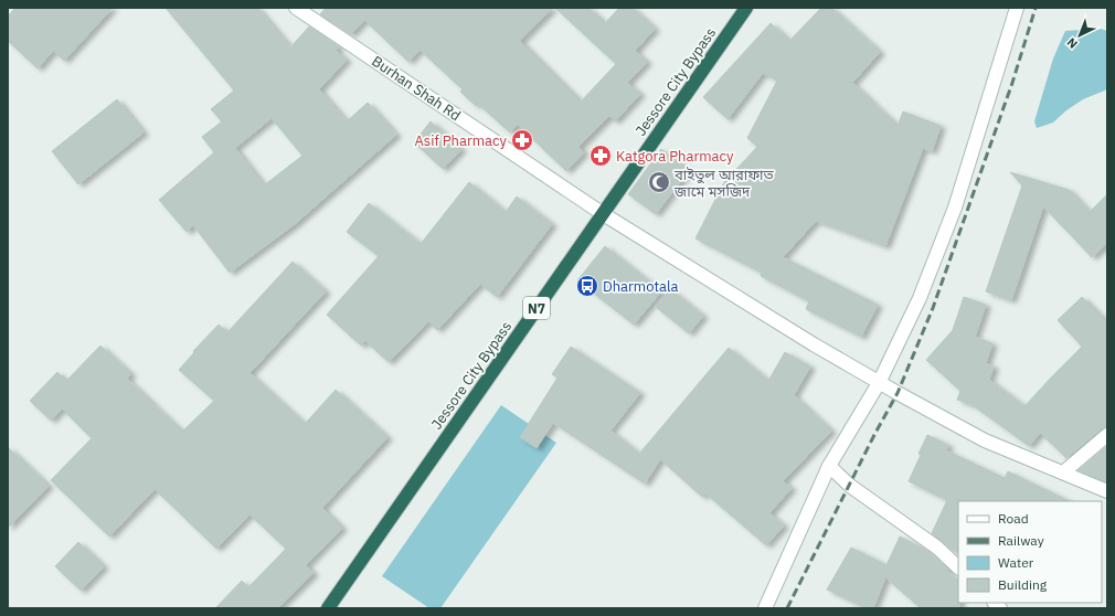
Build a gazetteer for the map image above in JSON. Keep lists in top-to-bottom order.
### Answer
{
  "streets": {
    "highway": ["Jessore City Bypass", "N7"],
    "street": ["Burhan Shah Rd"]
  },
  "crossings": [
    ["Jessore City Bypass", "Burhan Shah Rd"]
  ],
  "places": {
    "pharmacy": ["Asif Pharmacy", "Katgora Pharmacy"],
    "mosque": ["বাইতুল আরাফাত জামে মসজিদ"],
    "bus stop": ["Dharmotala"]
  },
  "legend": [
    "Road",
    "Railway",
    "Water",
    "Building"
  ],
  "north": "bottom left"
}
